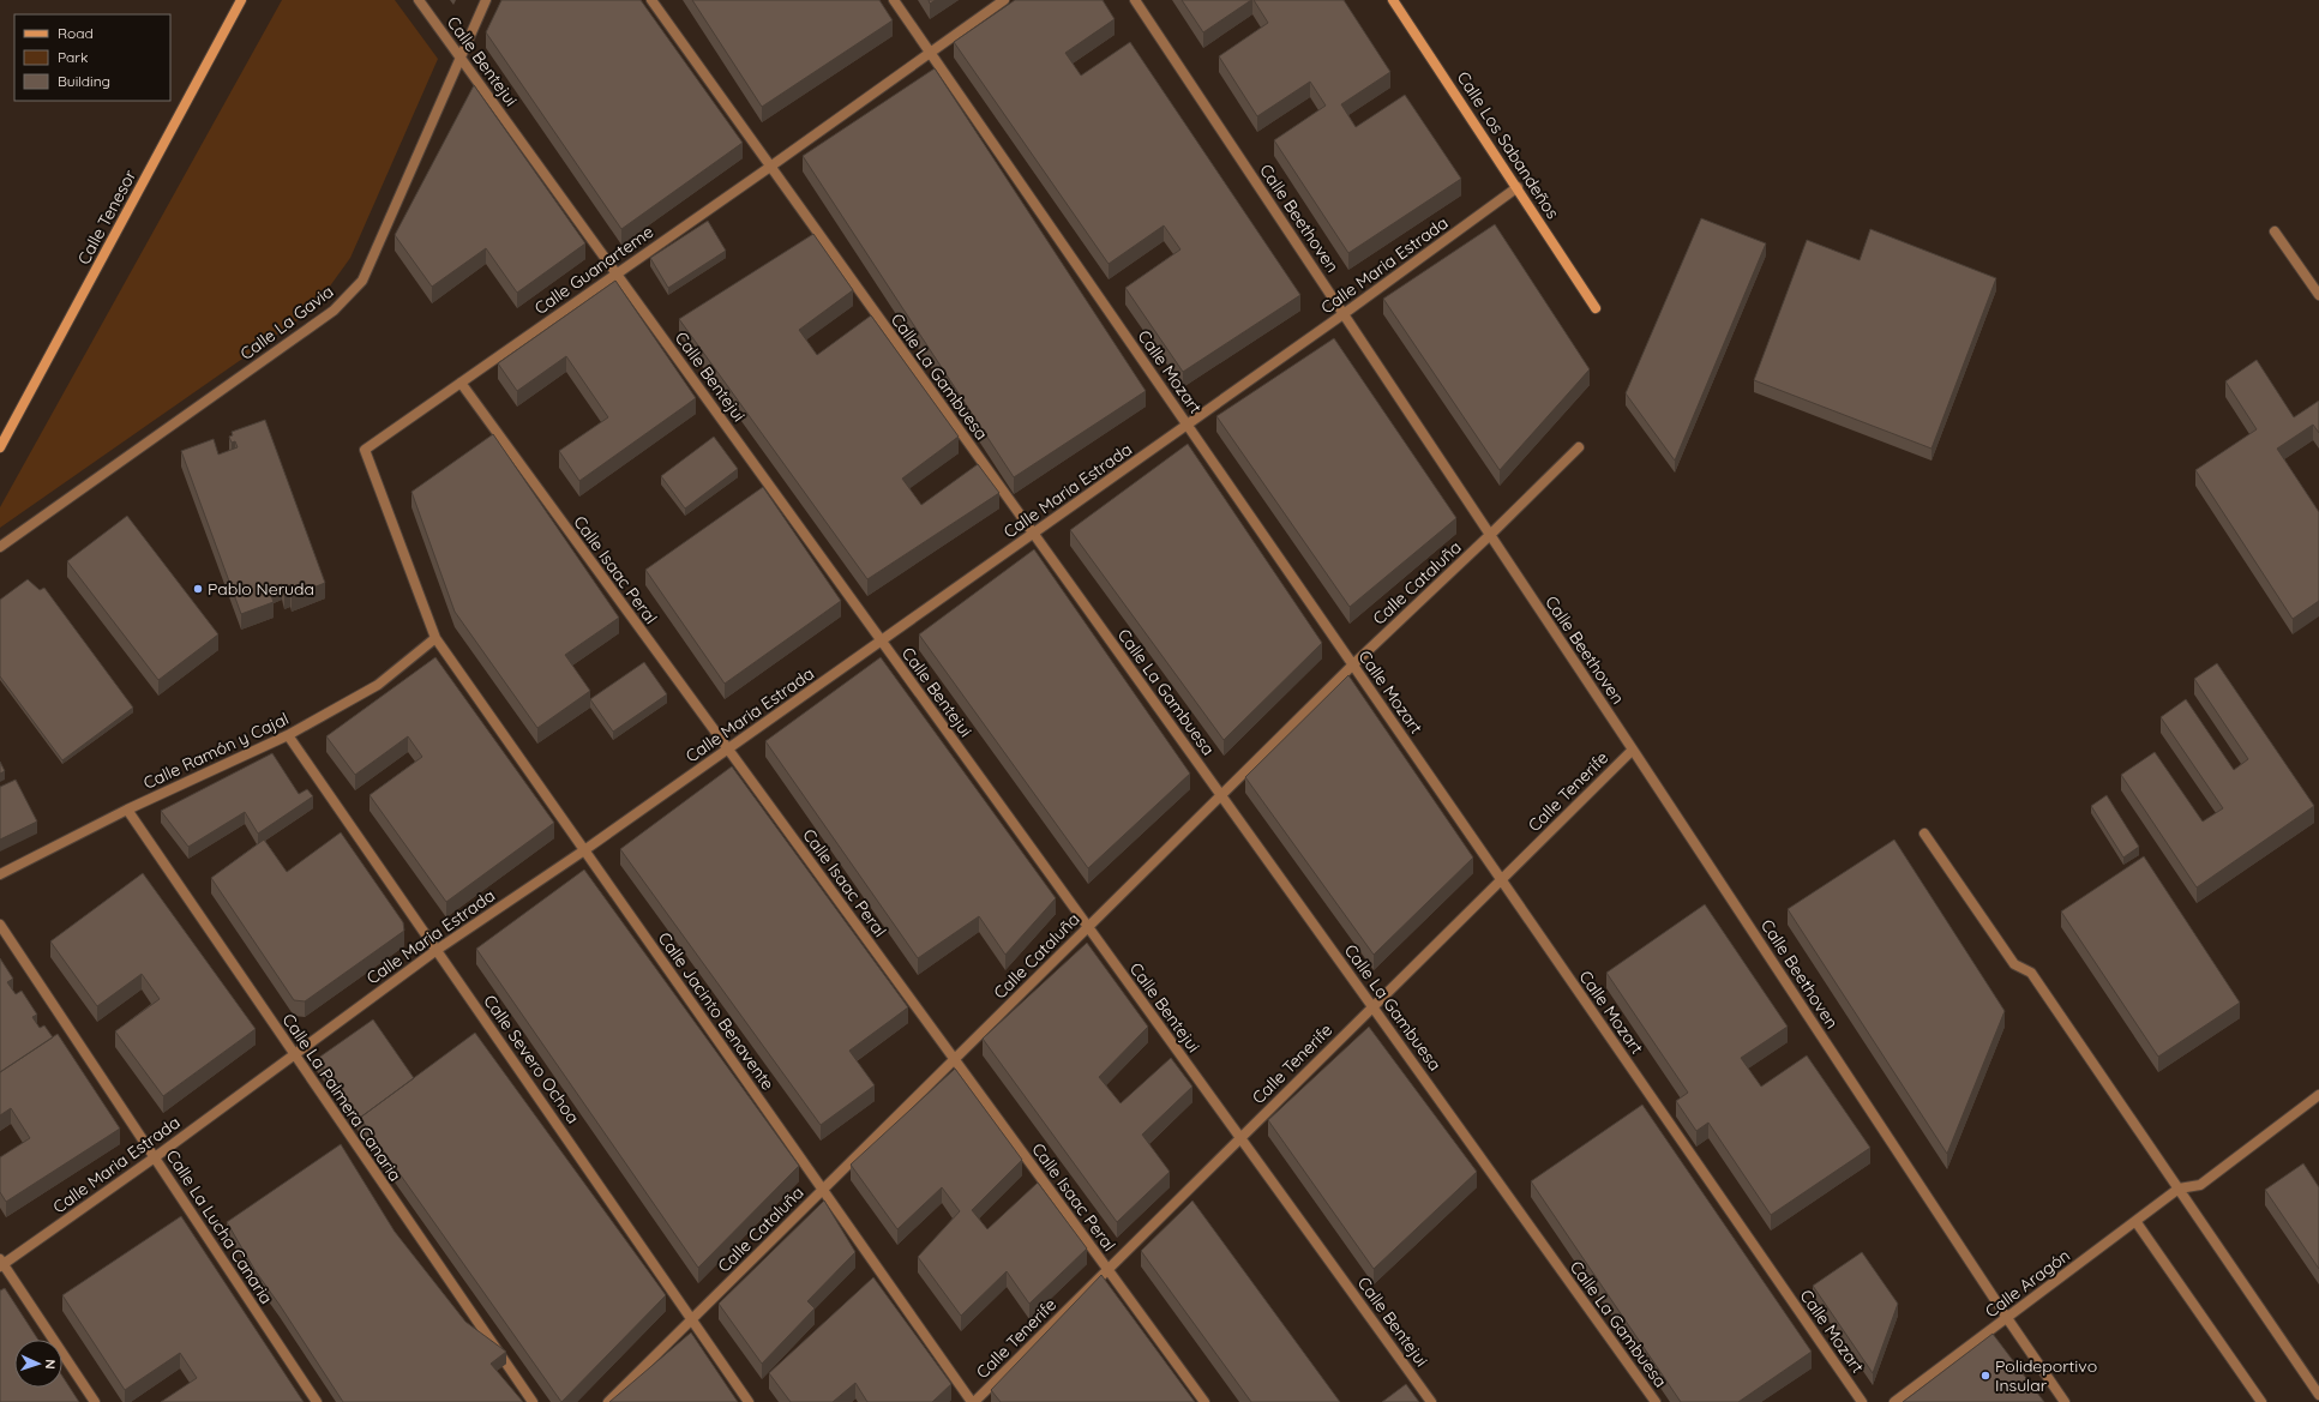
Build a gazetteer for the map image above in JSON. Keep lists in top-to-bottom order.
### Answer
{
  "streets": {
    "street": [
      "Calle Bentejui",
      "Calle Los Sabandeños",
      "Calle Tenesor",
      "Calle Beethoven",
      "Calle Maria Estrada",
      "Calle Guanarteme",
      "Calle La Gavia",
      "Calle Mozart",
      "Calle La Gambuesa",
      "Calle Isaac Peral",
      "Calle Cataluña",
      "Calle Ramón y Cajal",
      "Calle Tenerife",
      "Calle Jacinto Benavente",
      "Calle Severo Ochoa",
      "Calle La Palmera Canaria",
      "Calle La Lucha Canaria",
      "Calle Aragón"
    ]
  },
  "crossings": [
    ["Calle Bentejui", "Calle Maria Estrada"],
    ["Calle Bentejui", "Calle Guanarteme"],
    ["Calle Bentejui", "Calle La Gavia"],
    ["Calle Bentejui", "Calle Cataluña"],
    ["Calle Bentejui", "Calle Tenerife"],
    ["Calle Los Sabandeños", "Calle Maria Estrada"],
    ["Calle Beethoven", "Calle Maria Estrada"],
    ["Calle Beethoven", "Calle Cataluña"],
    ["Calle Beethoven", "Calle Tenerife"],
    ["Calle Beethoven", "Calle Aragón"],
    ["Calle Maria Estrada", "Calle Mozart"],
    ["Calle Maria Estrada", "Calle La Gambuesa"],
    ["Calle Maria Estrada", "Calle Isaac Peral"],
    ["Calle Maria Estrada", "Calle Jacinto Benavente"],
    ["Calle Maria Estrada", "Calle Severo Ochoa"],
    ["Calle Maria Estrada", "Calle La Palmera Canaria"],
    ["Calle Maria Estrada", "Calle La Lucha Canaria"],
    ["Calle Guanarteme", "Calle Mozart"],
    ["Calle Guanarteme", "Calle La Gambuesa"],
    ["Calle Guanarteme", "Calle Isaac Peral"],
    ["Calle Guanarteme", "Calle Ramón y Cajal"],
    ["Calle Guanarteme", "Calle Jacinto Benavente"],
    ["Calle Mozart", "Calle Cataluña"],
    ["Calle Mozart", "Calle Tenerife"],
    ["Calle La Gambuesa", "Calle Cataluña"],
    ["Calle La Gambuesa", "Calle Tenerife"],
    ["Calle Isaac Peral", "Calle Cataluña"],
    ["Calle Isaac Peral", "Calle Tenerife"],
    ["Calle Cataluña", "Calle Jacinto Benavente"],
    ["Calle Cataluña", "Calle Severo Ochoa"],
    ["Calle Ramón y Cajal", "Calle Jacinto Benavente"],
    ["Calle Ramón y Cajal", "Calle Severo Ochoa"],
    ["Calle Ramón y Cajal", "Calle La Palmera Canaria"],
    ["Calle Tenerife", "Calle Jacinto Benavente"]
  ],
  "places": ["Pablo Neruda", "Polideportivo Insular"],
  "legend": ["Road", "Park", "Building"],
  "north": "right"
}
